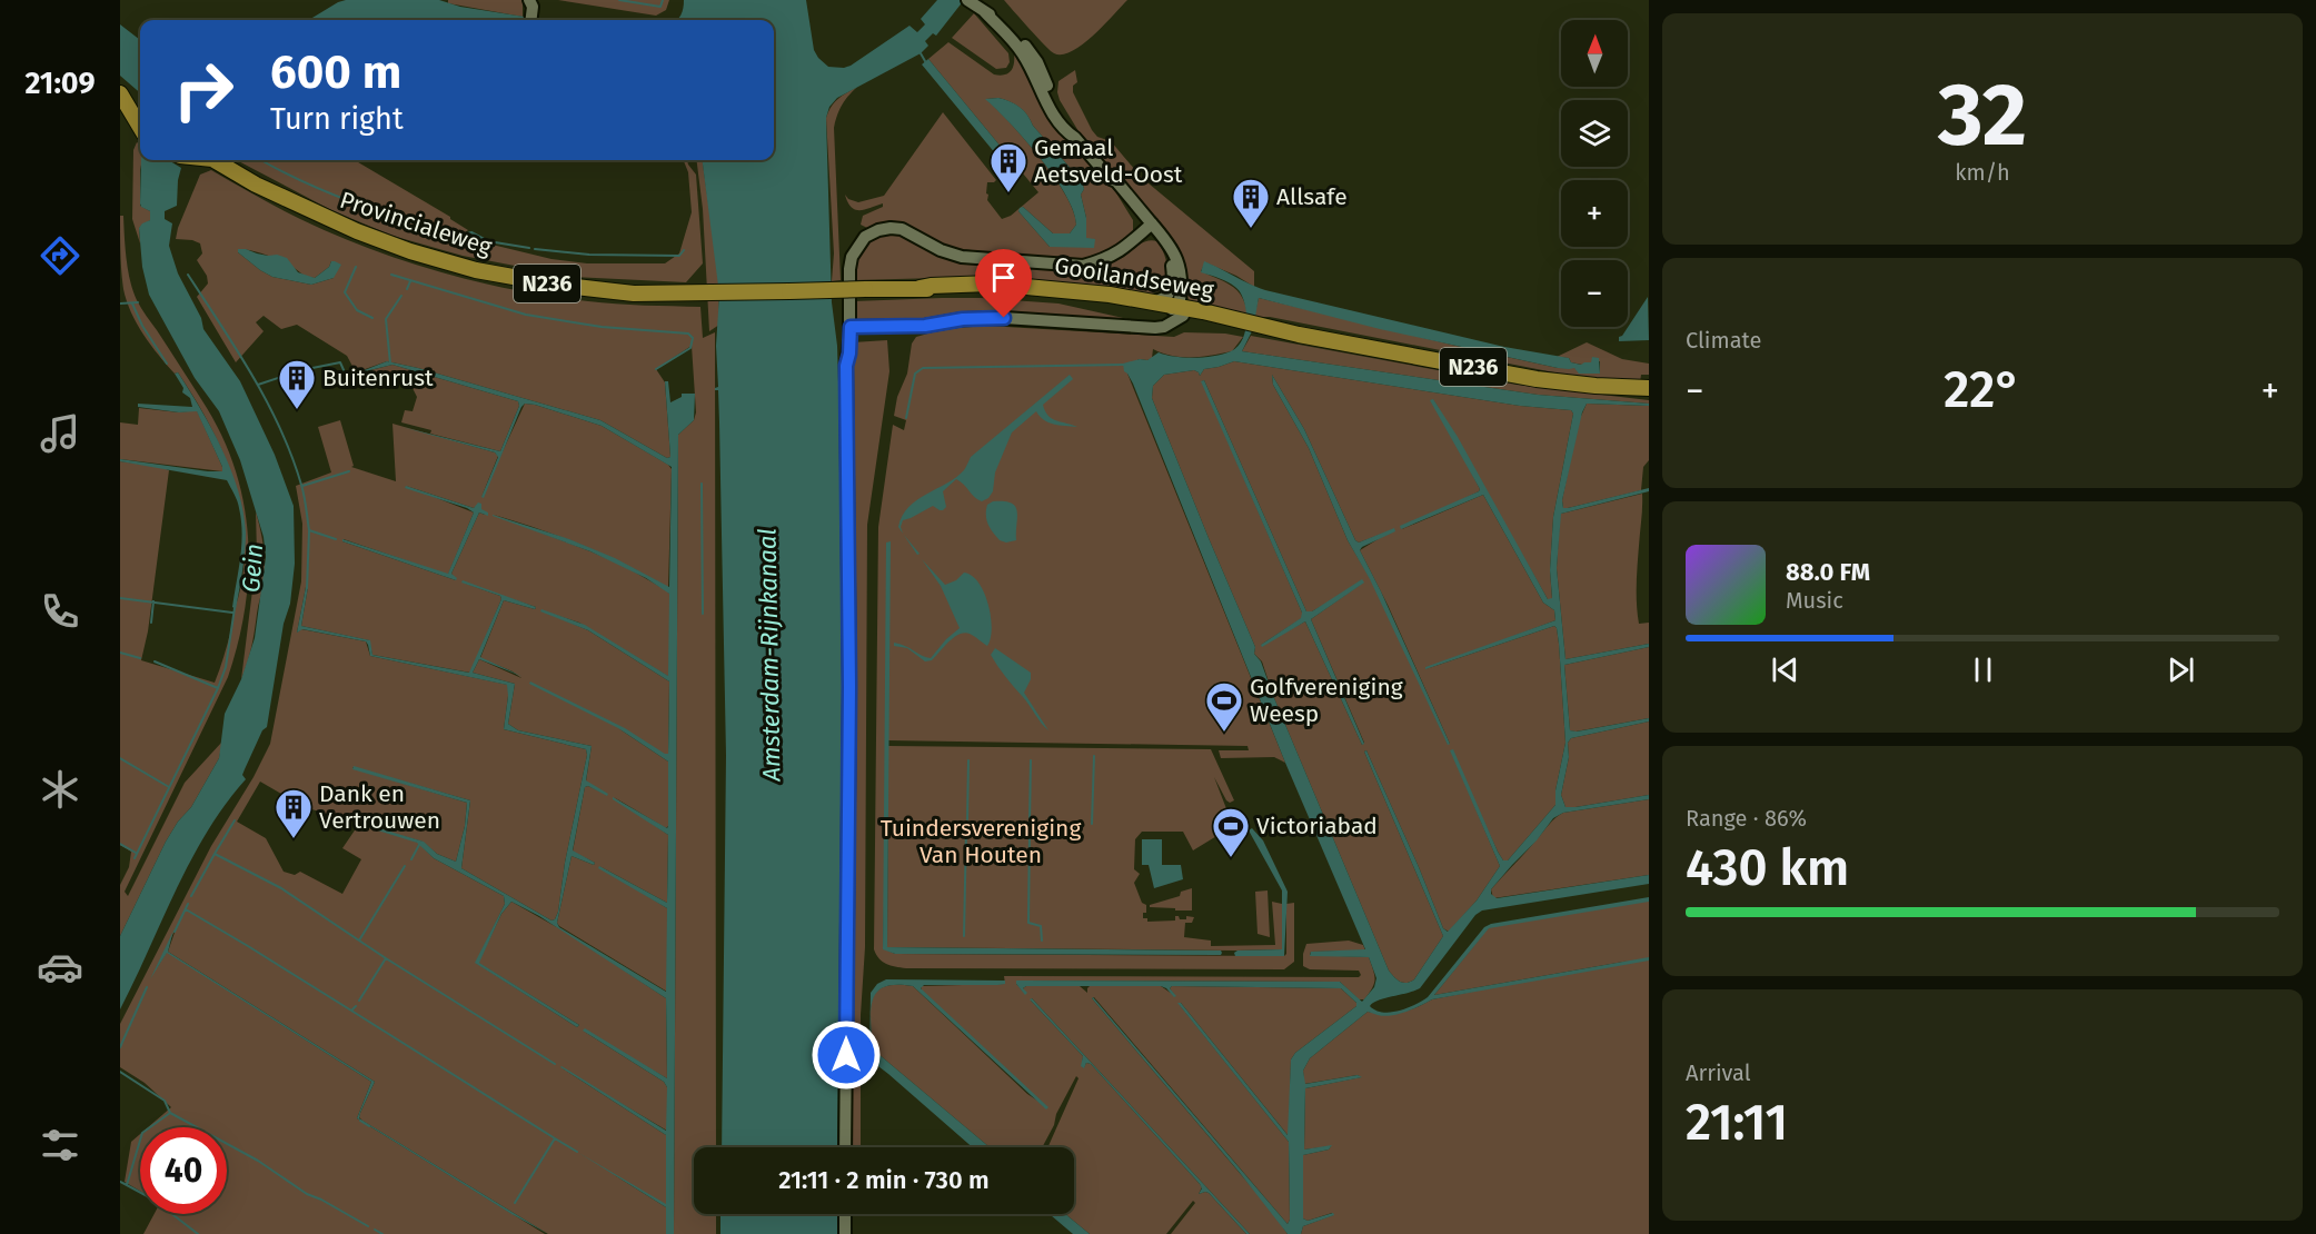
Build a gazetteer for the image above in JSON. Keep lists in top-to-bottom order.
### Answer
{
  "streets": {
    "main road": ["Provincialeweg", "Gooilandseweg", "N236"]
  },
  "crossings": [
    ["Provincialeweg", "Gooilandseweg"]
  ],
  "water": ["Gein", "Amsterdam-Rijnkanaal"],
  "parks": ["Tuindersvereniging Van Houten"],
  "places": {
    "building": [
      "Gemaal Aetsveld-Oost",
      "Allsafe",
      "Buitenrust",
      "Dank en Vertrouwen"
    ],
    "sports": ["Golfvereniging Weesp", "Victoriabad"]
  },
  "north": "top",
  "page": {
    "tabs": "21:09",
    "tile": [
      ["32", "km/h"],
      "Climate",
      ["Range · 86%", "430 km"],
      ["Arrival", "21:11"]
    ],
    "map_buttons": ["+", "−"],
    "turn": ["600 m", "Turn right"],
    "heat": ["−", "22°", "+"],
    "song": ["88.0 FM", "Music"],
    "limit": "40",
    "trip": "21:11 · 2 min · 730 m"
  }
}
